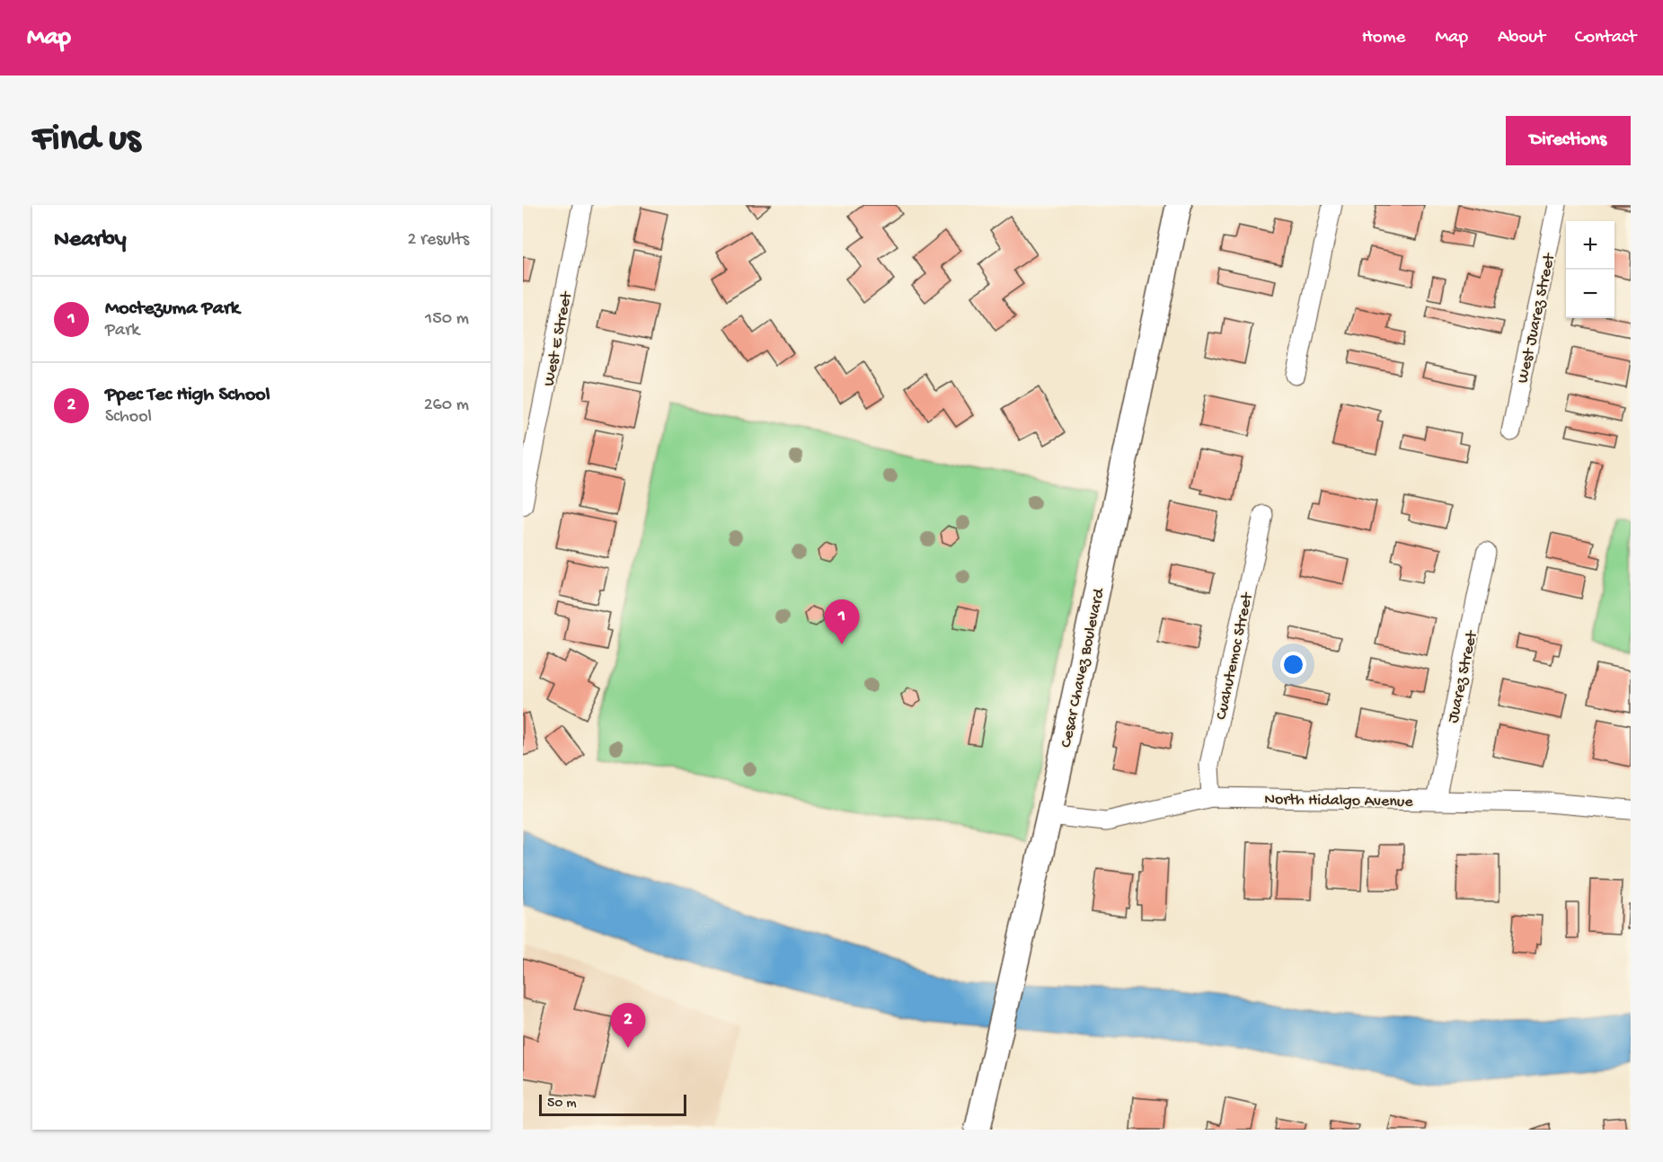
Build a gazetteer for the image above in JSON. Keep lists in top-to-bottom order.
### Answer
{
  "streets": {
    "street": [
      "West Juarez Street",
      "West E Street",
      "Cuahutemoc Street",
      "Cesar Chavez Boulevard",
      "Juarez Street",
      "North Hidalgo Avenue"
    ]
  },
  "crossings": [
    ["Cuahutemoc Street", "North Hidalgo Avenue"],
    ["Cesar Chavez Boulevard", "North Hidalgo Avenue"],
    ["Juarez Street", "North Hidalgo Avenue"]
  ],
  "scale_bar": "50 m",
  "page": {
    "header": "Map",
    "nav": [
      "Home",
      "Map",
      "About",
      "Contact"
    ],
    "buttons": "Directions",
    "title": "Find us",
    "heading": ["Nearby", "2 results"],
    "map_buttons": ["+", "−"],
    "list": [
      {
        "mark": "1",
        "name": "Moctezuma Park",
        "note": "Park",
        "value": "150 m"
      },
      {
        "mark": "2",
        "name": "Ppec Tec High School",
        "note": "School",
        "value": "260 m"
      }
    ],
    "pins": ["1", "2"],
    "scale": "50 m"
  }
}
